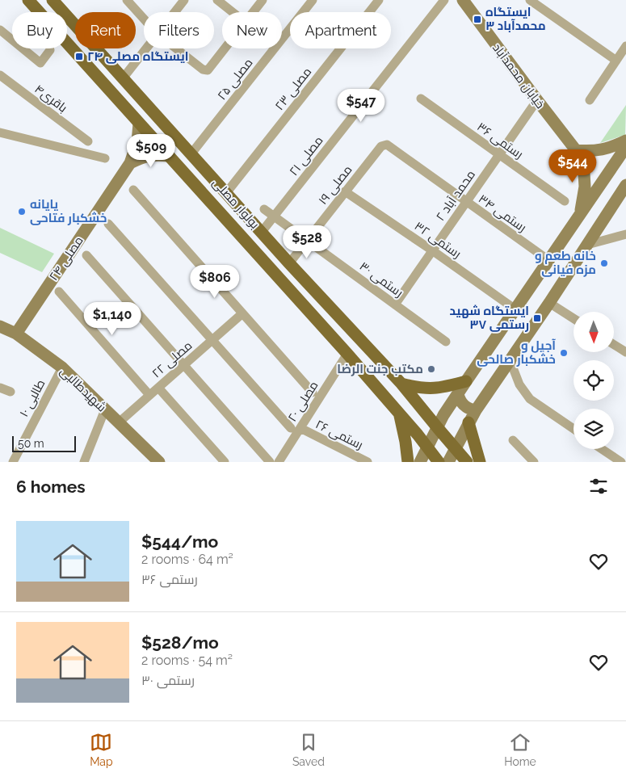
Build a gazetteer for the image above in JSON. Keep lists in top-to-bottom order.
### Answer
{
  "streets": {
    "main road": ["بولوار مصلی"],
    "street": [
      "خیابان محمدآباد",
      "مصلی ۲۵",
      "مصلی ۲۳",
      "باقری۴",
      "رستمی ۳۶",
      "مصلی ۲۱",
      "مصلی ۱۹",
      "محمد آباد ۲",
      "رستمی ۳۴",
      "رستمی ۳۲",
      "مصلی ۲۴",
      "رستمی ۳۰",
      "مصلی ۲۲",
      "شهیدطالبی",
      "طالبی ۱۰",
      "مصلی ۲۰",
      "رستمی ۲۶"
    ]
  },
  "crossings": [
    ["خیابان محمدآباد", "محمد آباد ۲"],
    ["مصلی ۲۵", "بولوار مصلی"],
    ["مصلی ۲۳", "بولوار مصلی"],
    ["رستمی ۳۶", "محمد آباد ۲"],
    ["مصلی ۲۱", "بولوار مصلی"],
    ["مصلی ۲۱", "رستمی ۳۰"],
    ["مصلی ۱۹", "بولوار مصلی"],
    ["مصلی ۱۹", "رستمی ۳۴"],
    ["مصلی ۱۹", "رستمی ۳۲"],
    ["مصلی ۱۹", "رستمی ۳۰"],
    ["محمد آباد ۲", "رستمی ۳۴"],
    ["محمد آباد ۲", "رستمی ۳۲"],
    ["محمد آباد ۲", "رستمی ۳۰"],
    ["بولوار مصلی", "مصلی ۲۴"],
    ["بولوار مصلی", "مصلی ۲۰"],
    ["مصلی ۲۴", "شهیدطالبی"],
    ["مصلی ۲۲", "شهیدطالبی"],
    ["شهیدطالبی", "طالبی ۱۰"],
    ["مصلی ۲۰", "رستمی ۲۶"]
  ],
  "places": {
    "transit": ["ایستگاه محمدآباد ۳", "ایستگاه مصلی ۲۴", "ایستگاه شهید رستمی ۳۷"],
    "other": [
      "پایانه خشکبار فتاحی",
      "خانه طعم و مزه فیانی",
      "آجیل و خشکبار صالحی",
      "مكتب جنت الرضا"
    ]
  },
  "scale_bar": "50 m",
  "north": "bottom",
  "page": {
    "chip": [
      "Buy",
      "Rent",
      "Filters",
      "New",
      "Apartment"
    ],
    "price": [
      "$547",
      "$509",
      "$544",
      "$528",
      "$806",
      "$1,140"
    ],
    "scale": "50 m",
    "heading": "6 homes",
    "list": [
      {
        "name": "$544/mo",
        "note": "2 rooms · 64 m² · رستمی ۳۶"
      },
      {
        "name": "$528/mo",
        "note": "2 rooms · 54 m² · رستمی ۳۰"
      }
    ],
    "tabs": ["Map", "Saved", "Home"]
  }
}
